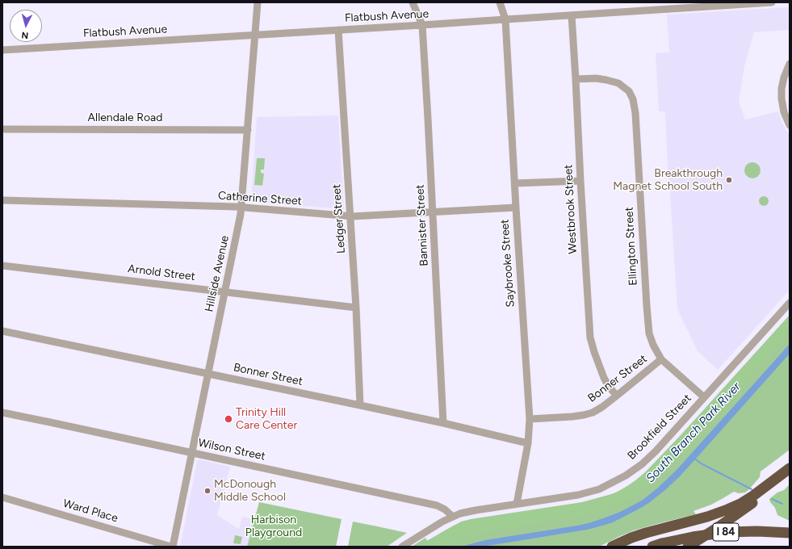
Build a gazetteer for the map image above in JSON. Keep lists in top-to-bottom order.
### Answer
{
  "streets": {
    "highway": ["I 84"],
    "street": [
      "Flatbush Avenue",
      "Allendale Road",
      "Catherine Street",
      "Westbrook Street",
      "Ledger Street",
      "Bannister Street",
      "Ellington Street",
      "Saybrooke Street",
      "Arnold Street",
      "Hillside Avenue",
      "Bonner Street",
      "Brookfield Street",
      "Wilson Street",
      "Ward Place"
    ]
  },
  "crossings": [
    ["Flatbush Avenue", "Westbrook Street"],
    ["Flatbush Avenue", "Ledger Street"],
    ["Flatbush Avenue", "Bannister Street"],
    ["Flatbush Avenue", "Saybrooke Street"],
    ["Flatbush Avenue", "Hillside Avenue"],
    ["Allendale Road", "Hillside Avenue"],
    ["Catherine Street", "Ledger Street"],
    ["Catherine Street", "Bannister Street"],
    ["Catherine Street", "Saybrooke Street"],
    ["Catherine Street", "Hillside Avenue"],
    ["Westbrook Street", "Ellington Street"],
    ["Westbrook Street", "Bonner Street"],
    ["Ledger Street", "Arnold Street"],
    ["Ledger Street", "Bonner Street"],
    ["Bannister Street", "Bonner Street"],
    ["Ellington Street", "Bonner Street"],
    ["Ellington Street", "Brookfield Street"],
    ["Saybrooke Street", "Bonner Street"],
    ["Saybrooke Street", "Brookfield Street"],
    ["Arnold Street", "Hillside Avenue"],
    ["Hillside Avenue", "Bonner Street"],
    ["Hillside Avenue", "Wilson Street"],
    ["Hillside Avenue", "Ward Place"],
    ["Brookfield Street", "Wilson Street"]
  ],
  "water": ["South Branch Park River"],
  "parks": ["Harbison Playground"],
  "places": ["Breakthrough Magnet School South", "Trinity Hill Care Center", "McDonough Middle School"],
  "north": "bottom"
}
